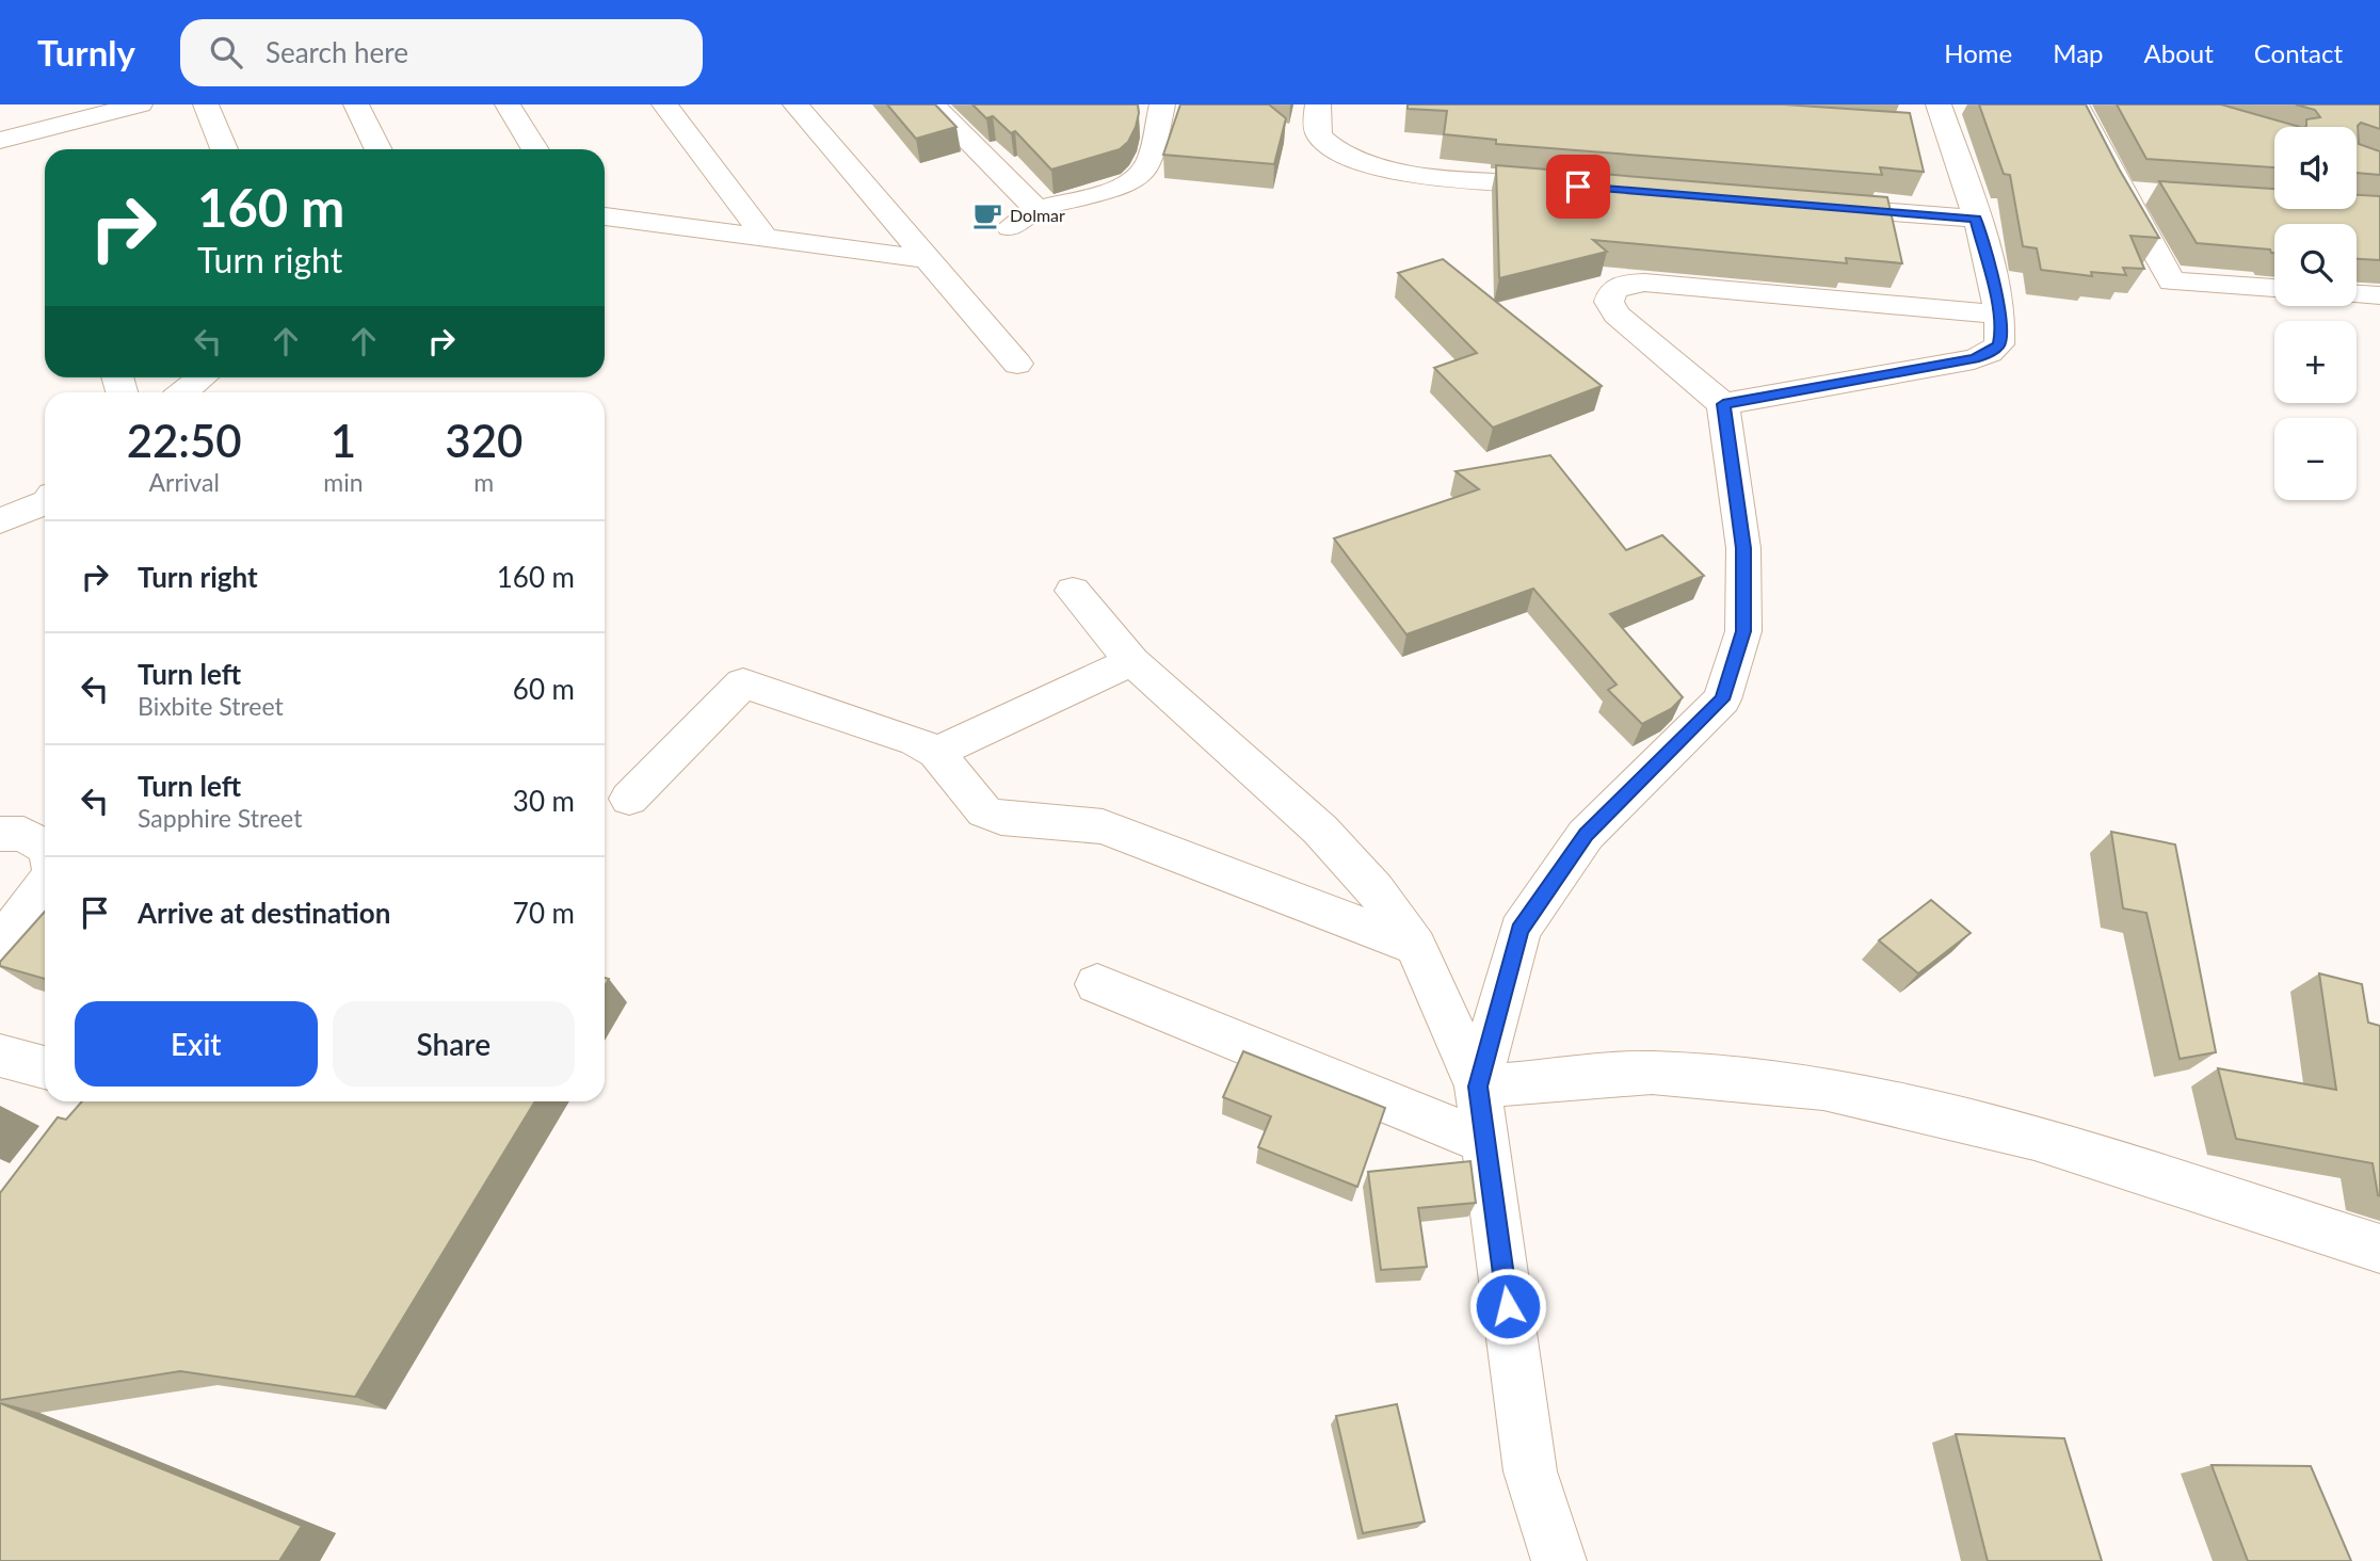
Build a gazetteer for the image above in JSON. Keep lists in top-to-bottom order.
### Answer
{
  "places": {
    "cafe": ["Dolmar"]
  },
  "page": {
    "header": "Turnly",
    "search": "Search here",
    "nav": [
      "Home",
      "Map",
      "About",
      "Contact"
    ],
    "map_buttons": ["+", "−"],
    "turn": ["160 m", "Turn right"],
    "eta": [
      "22:50",
      "Arrival",
      "1",
      "min",
      "320",
      "m"
    ],
    "list": [
      {
        "name": "Turn right",
        "value": "160 m"
      },
      {
        "name": "Turn left",
        "note": "Bixbite Street",
        "value": "60 m"
      },
      {
        "name": "Turn left",
        "note": "Sapphire Street",
        "value": "30 m"
      },
      {
        "name": "Arrive at destination",
        "value": "70 m"
      }
    ],
    "buttons": ["Exit", "Share"]
  }
}
